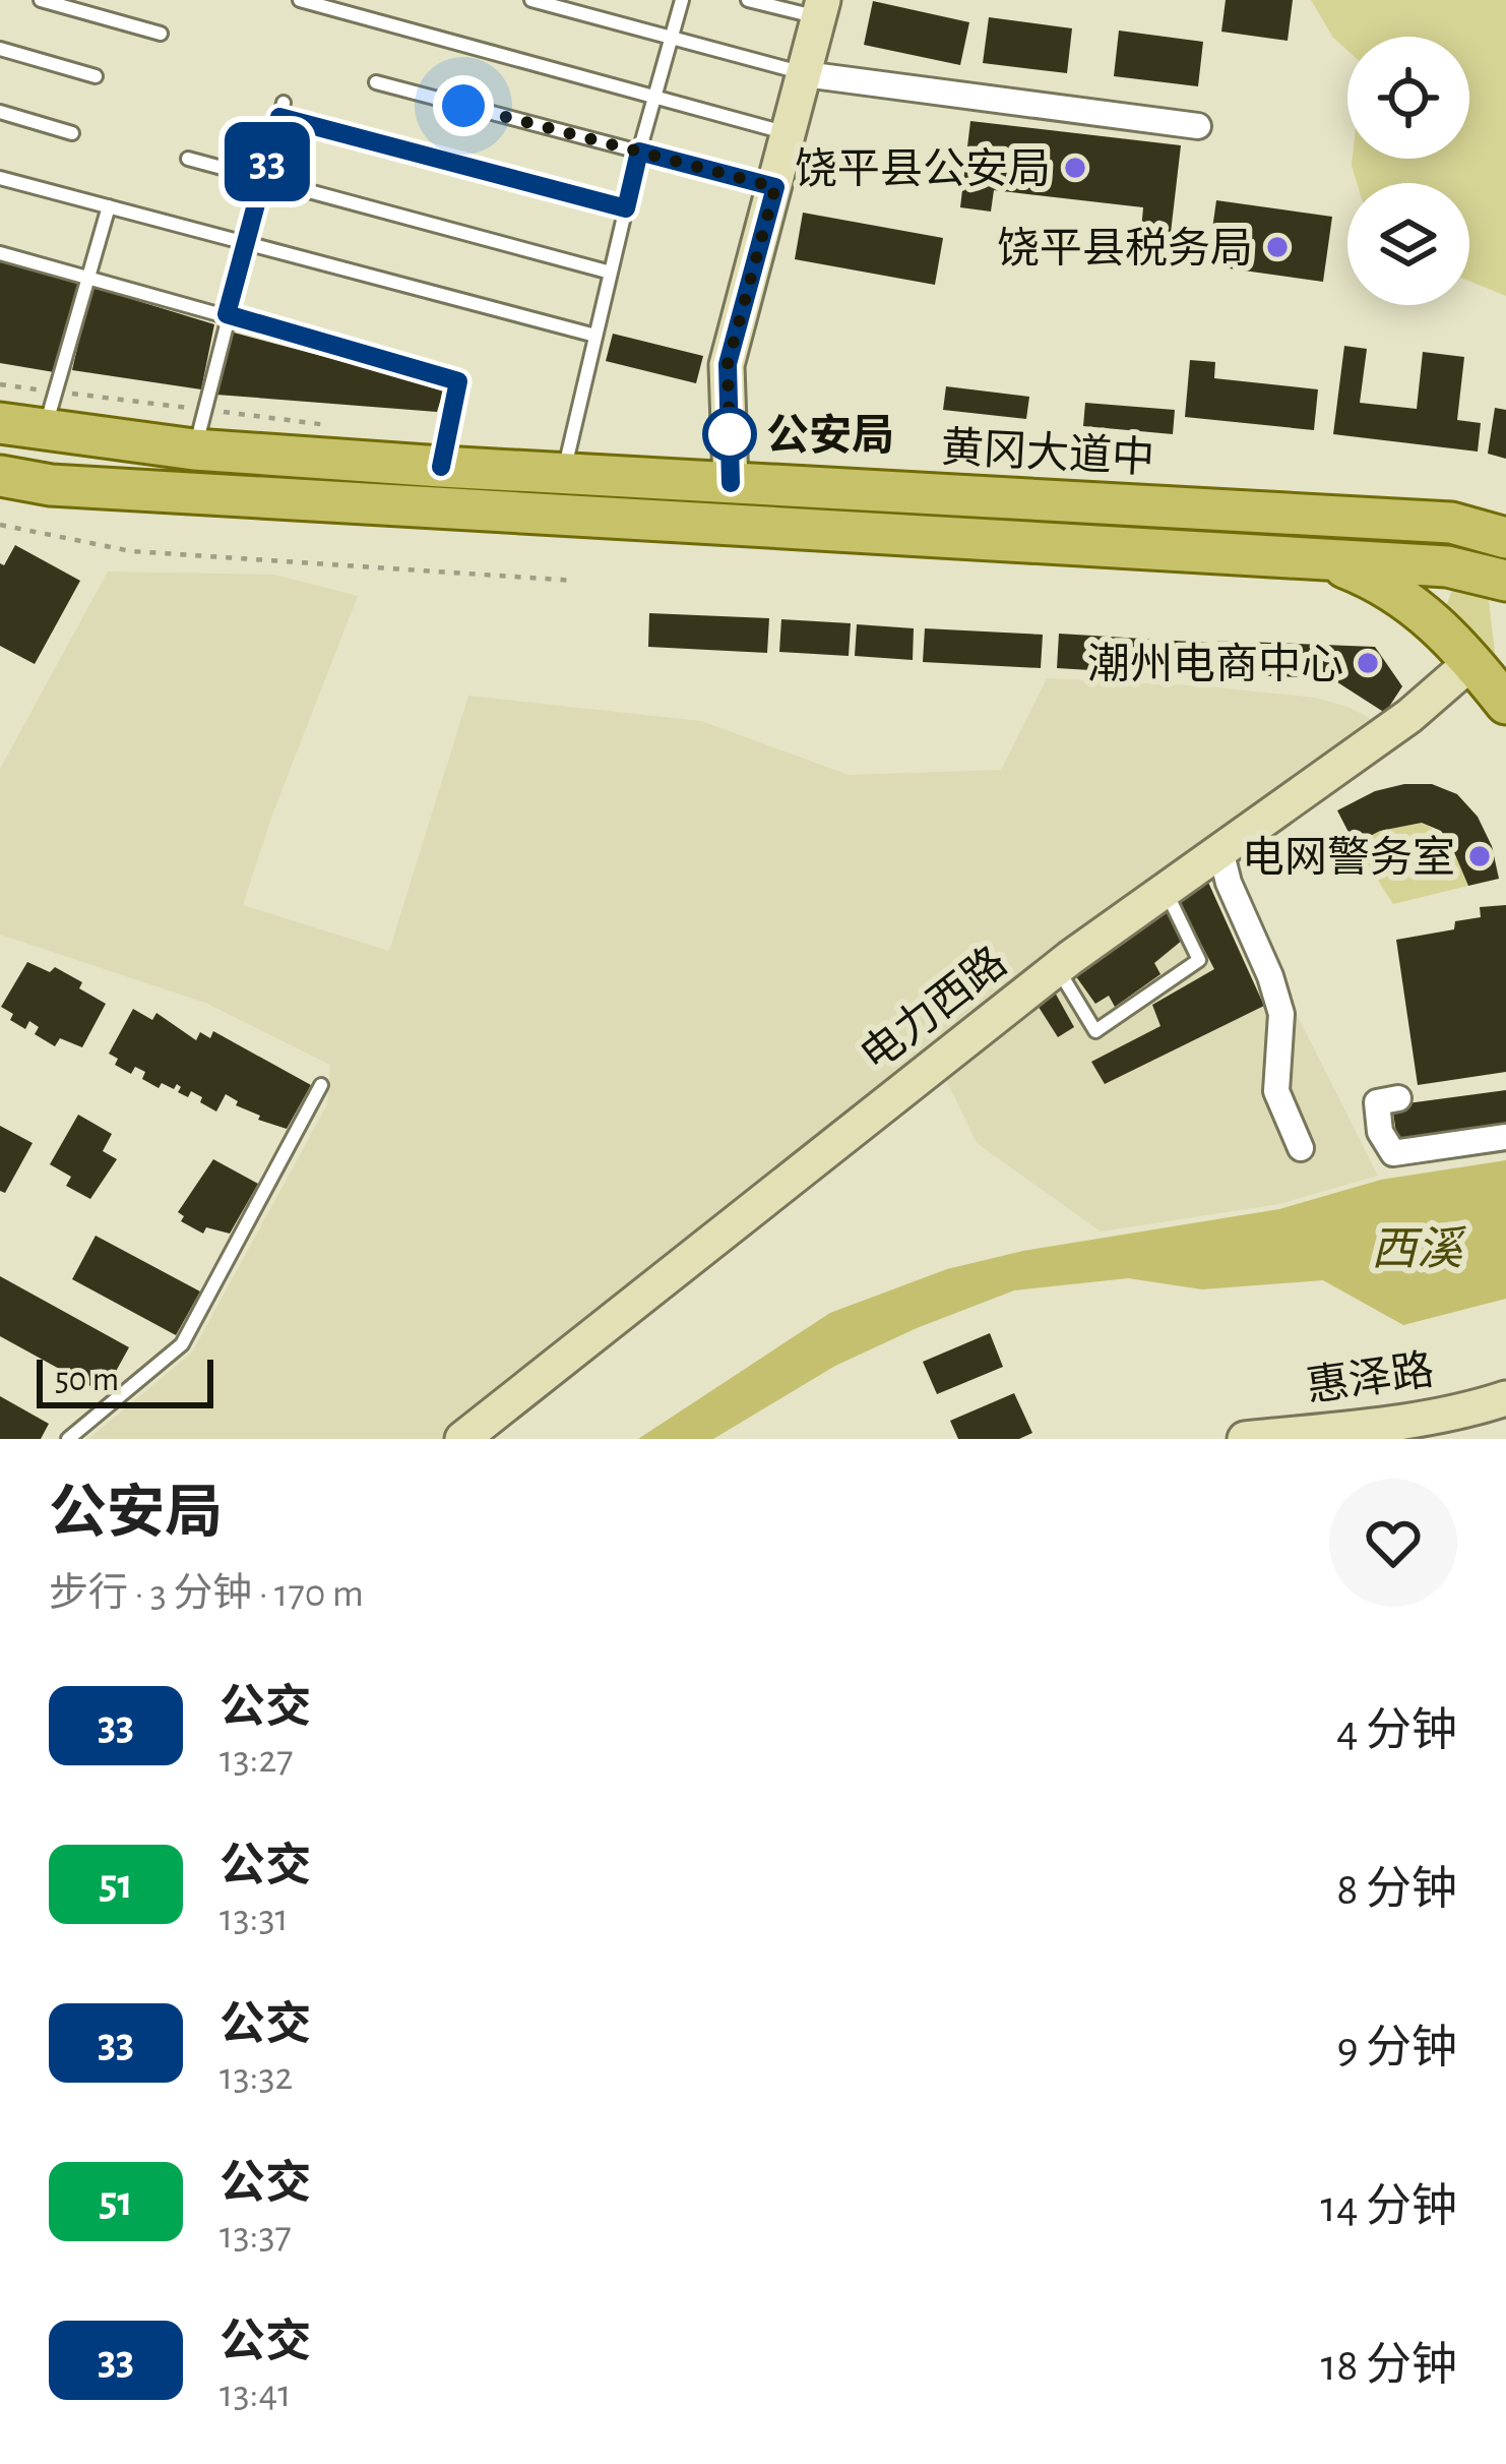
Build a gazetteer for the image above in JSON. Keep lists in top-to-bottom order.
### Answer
{
  "streets": {
    "main road": ["黄冈大道中"],
    "street": ["电力西路", "惠泽路"]
  },
  "water": ["西溪"],
  "places": [
    "饶平县公安局",
    "饶平县税务局",
    "公安局",
    "潮州电商中心",
    "电网警务室"
  ],
  "lines": ["bus line 33"],
  "scale_bar": "50 m",
  "page": {
    "on_map": "33",
    "scale": "50 m",
    "heading": ["公安局", "步行 · 3 分钟 · 170 m"],
    "list": [
      {
        "mark": "33",
        "name": "公交",
        "note": "13:27",
        "value": "4 分钟"
      },
      {
        "mark": "51",
        "name": "公交",
        "note": "13:31",
        "value": "8 分钟"
      },
      {
        "mark": "33",
        "name": "公交",
        "note": "13:32",
        "value": "9 分钟"
      },
      {
        "mark": "51",
        "name": "公交",
        "note": "13:37",
        "value": "14 分钟"
      },
      {
        "mark": "33",
        "name": "公交",
        "note": "13:41",
        "value": "18 分钟"
      }
    ]
  }
}
